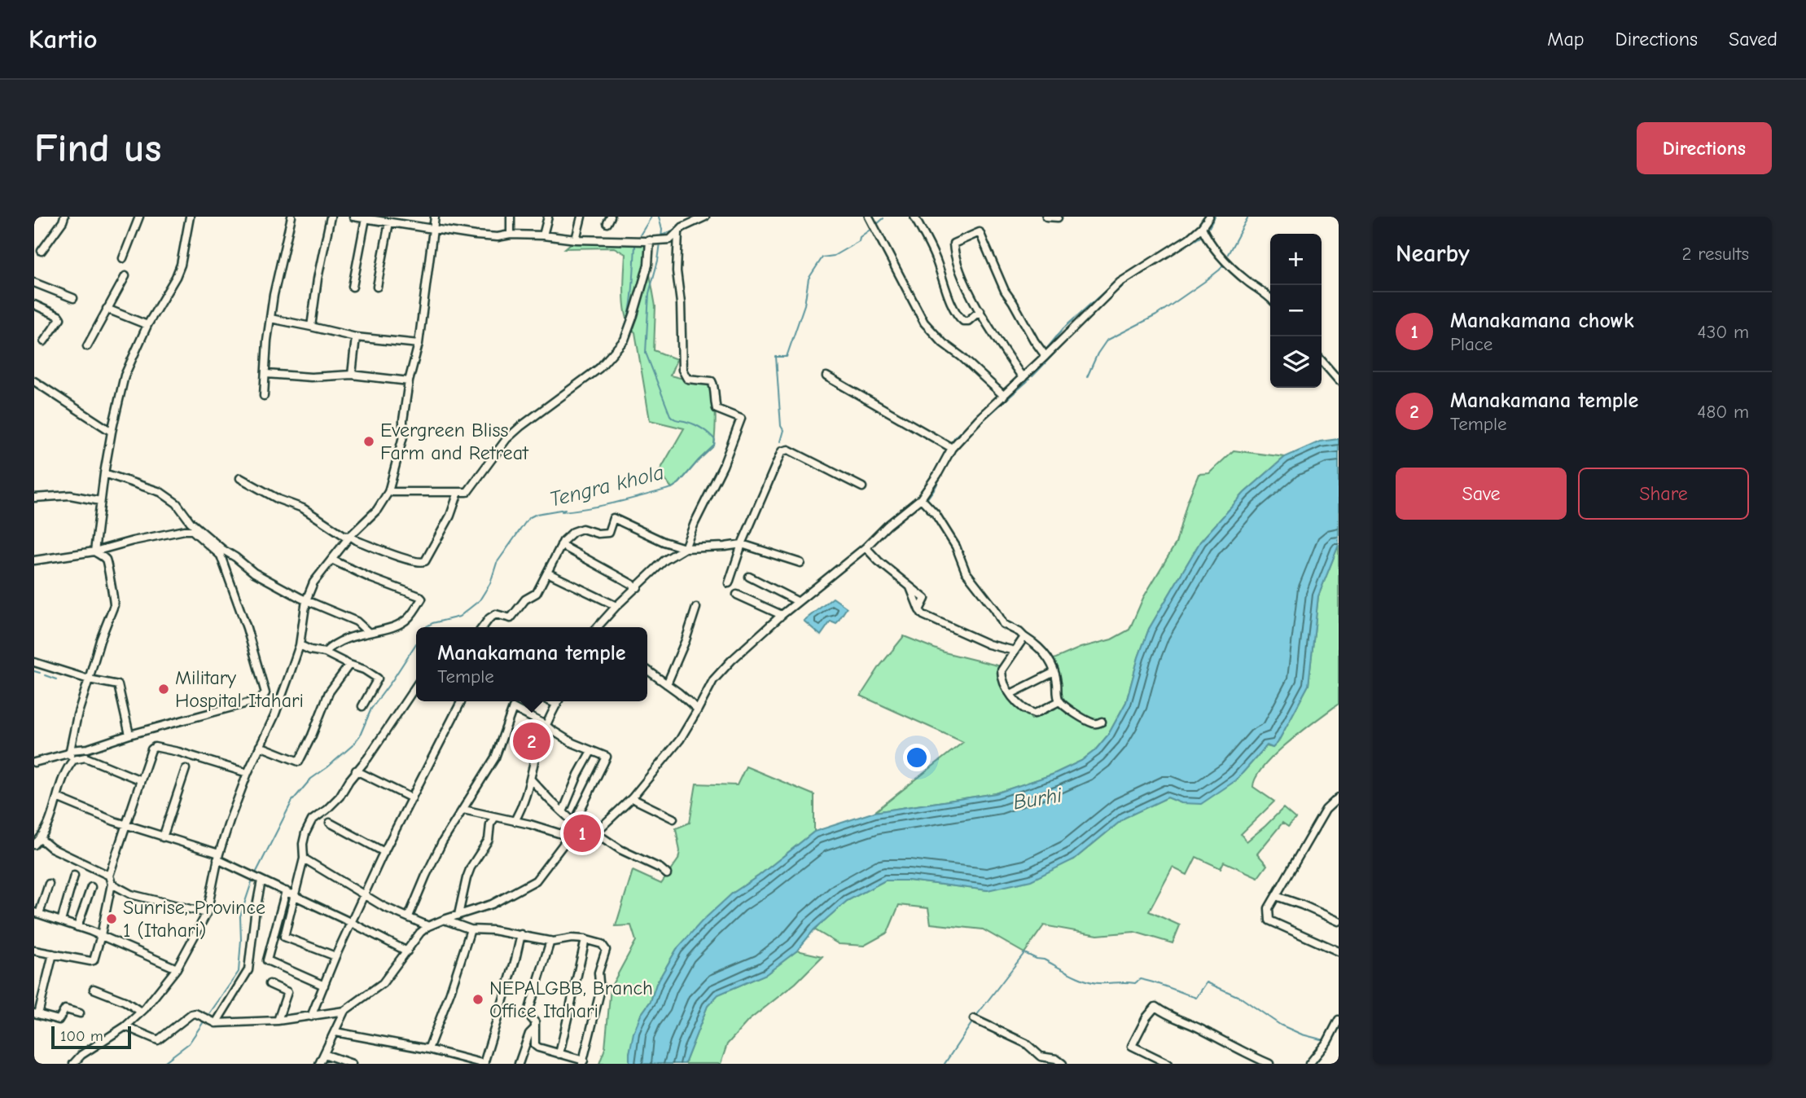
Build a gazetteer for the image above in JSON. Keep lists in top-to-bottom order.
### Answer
{
  "water": ["Tengra khola", "Burhi"],
  "places": [
    "Evergreen Bliss Farm and Retreat",
    "Military Hospital Itahari",
    "Sunrise, Province 1 (Itahari)",
    "NEPALGBB, Branch Office Itahari"
  ],
  "scale_bar": "100 m",
  "page": {
    "header": "Kartio",
    "nav": ["Map", "Directions", "Saved"],
    "buttons": [
      "Directions",
      ["Save", "Share"]
    ],
    "title": "Find us",
    "heading": ["Nearby", "2 results"],
    "map_buttons": ["+", "−"],
    "list": [
      {
        "mark": "1",
        "name": "Manakamana chowk",
        "note": "Place",
        "value": "430 m"
      },
      {
        "mark": "2",
        "name": "Manakamana temple",
        "note": "Temple",
        "value": "480 m"
      }
    ],
    "popup": ["Manakamana temple", "Temple"],
    "pins": ["2", "1"],
    "scale": "100 m"
  }
}
